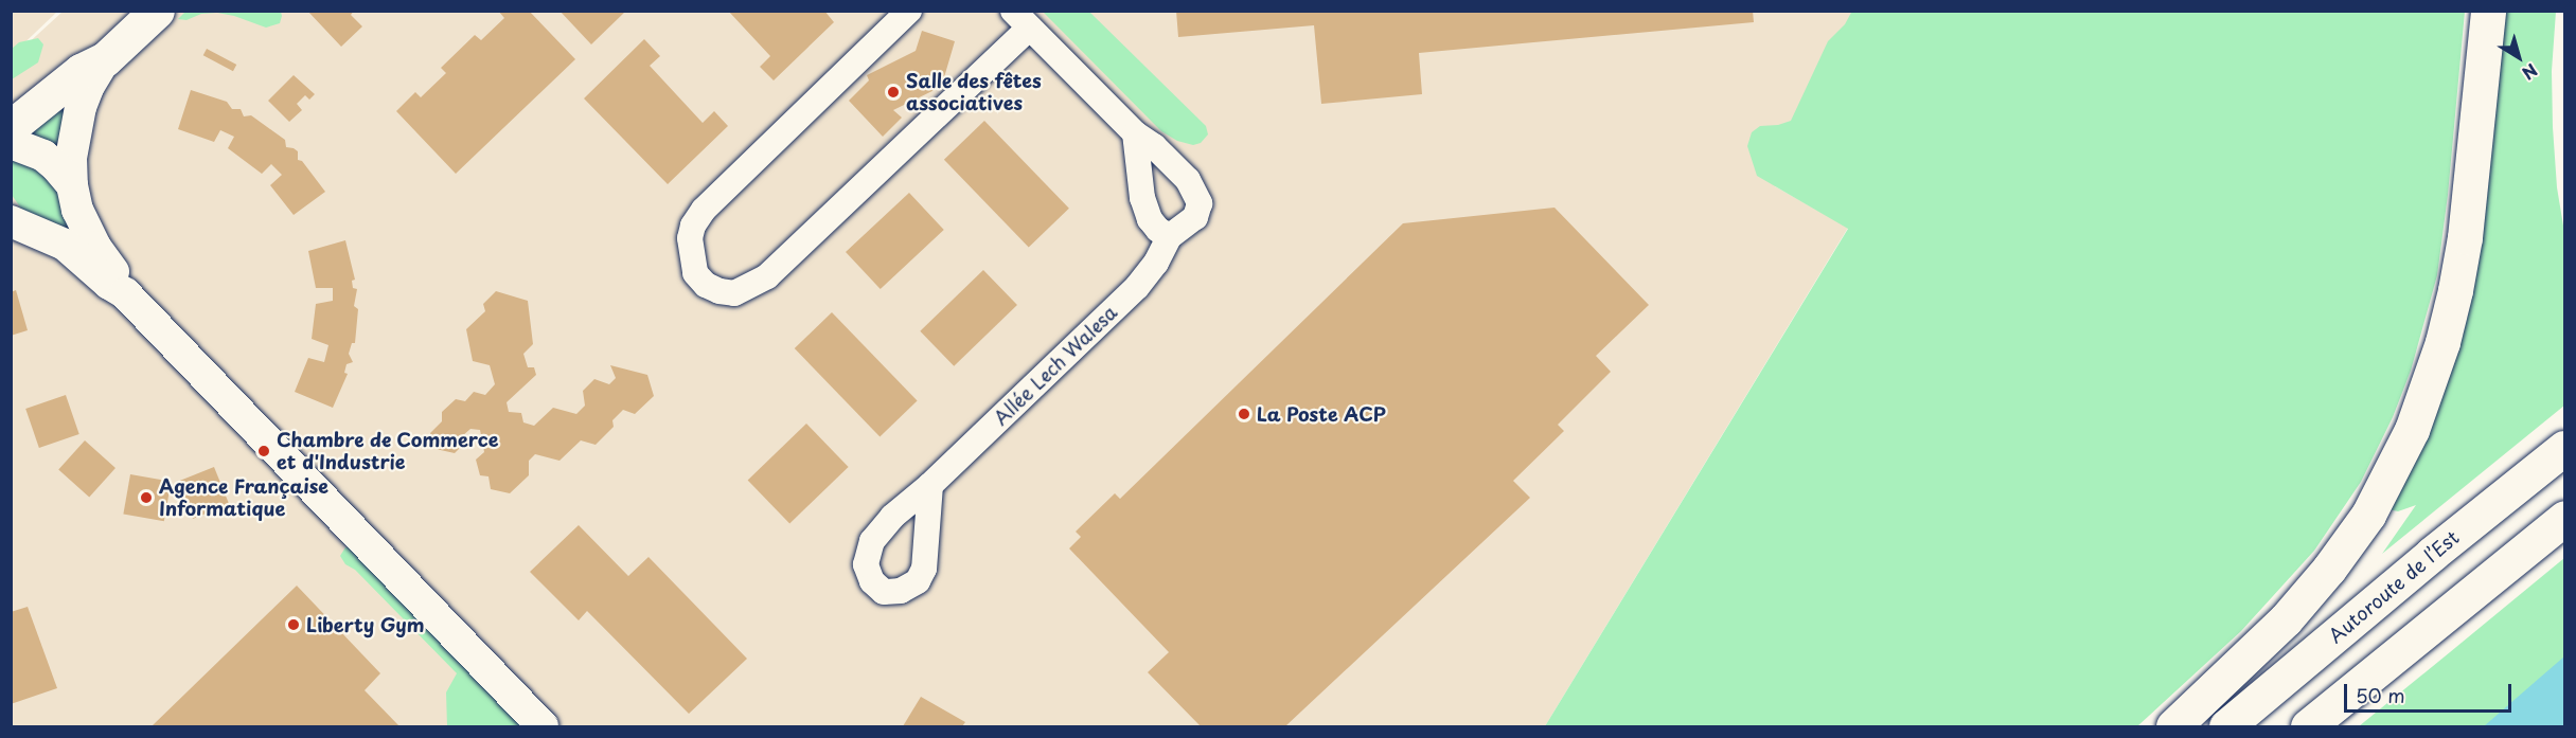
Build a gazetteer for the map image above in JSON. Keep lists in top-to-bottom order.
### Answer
{
  "streets": {
    "main road": ["Autoroute de l’Est"],
    "street": ["Allée Lech Walesa"]
  },
  "places": [
    "Salle des fêtes associatives",
    "La Poste ACP",
    "Chambre de Commerce et d'Industrie",
    "Agence Française Informatique",
    "Liberty Gym"
  ],
  "scale_bar": "50 m",
  "north": "bottom right"
}
